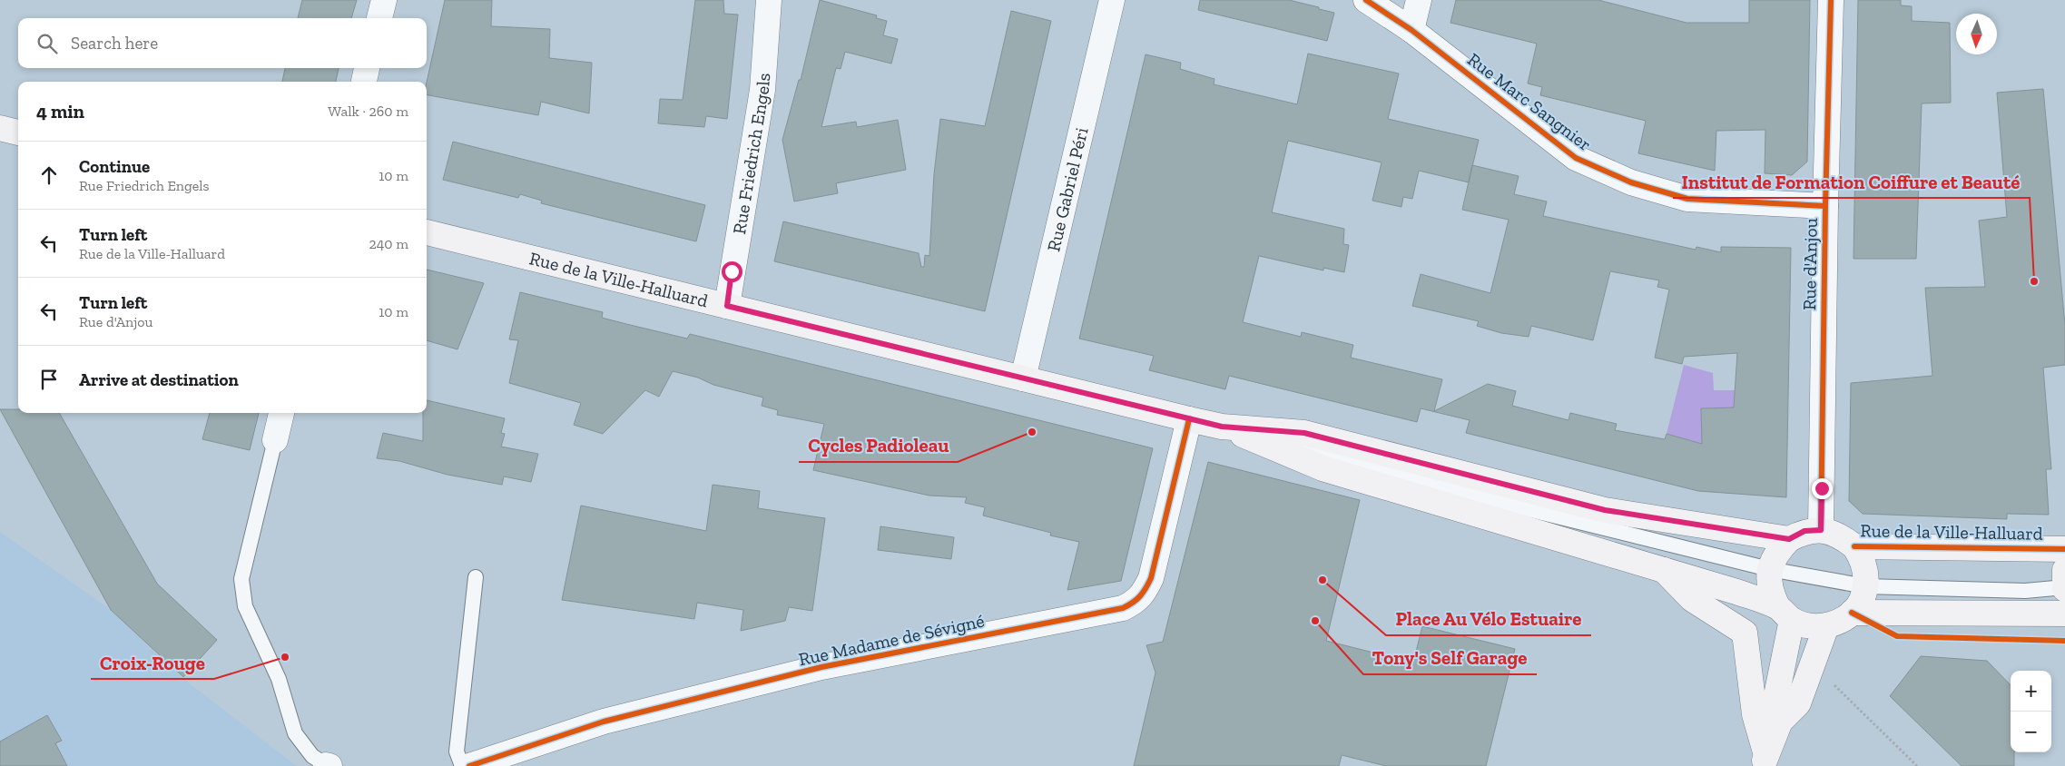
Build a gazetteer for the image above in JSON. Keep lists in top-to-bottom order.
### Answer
{
  "streets": {
    "main road": ["Rue de la Ville-Halluard"],
    "street": [
      "Rue Marc Sangnier",
      "Rue Friedrich Engels",
      "Rue Gabriel Péri",
      "Rue d'Anjou",
      "Rue Madame de Sévigné"
    ]
  },
  "crossings": [
    ["Rue Marc Sangnier", "Rue d'Anjou"],
    ["Rue Friedrich Engels", "Rue de la Ville-Halluard"],
    ["Rue Gabriel Péri", "Rue de la Ville-Halluard"],
    ["Rue d'Anjou", "Rue de la Ville-Halluard"],
    ["Rue de la Ville-Halluard", "Rue Madame de Sévigné"]
  ],
  "places": [
    "Institut de Formation Coiffure et Beauté",
    "Cycles Padioleau",
    "Place Au Vélo Estuaire",
    "Tony's Self Garage",
    "Croix-Rouge"
  ],
  "north": "bottom",
  "page": {
    "search": "Search here",
    "heading": ["4 min", "Walk · 260 m"],
    "list": [
      ["Continue", "Rue Friedrich Engels", "10 m"],
      ["Turn left", "Rue de la Ville-Halluard", "240 m"],
      ["Turn left", "Rue d'Anjou", "10 m"],
      "Arrive at destination"
    ],
    "map_buttons": ["+", "−"]
  }
}
